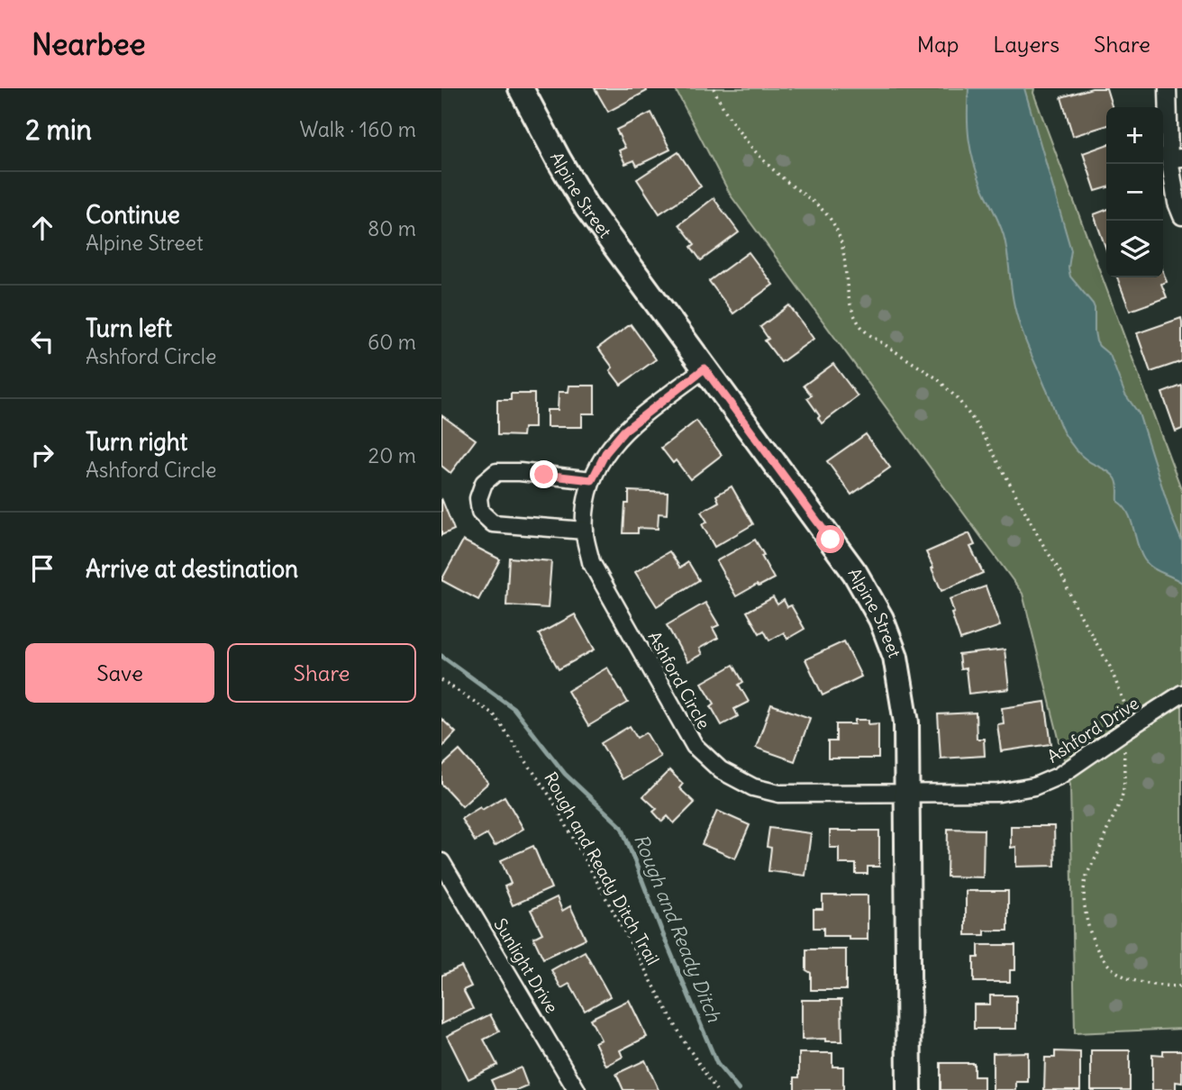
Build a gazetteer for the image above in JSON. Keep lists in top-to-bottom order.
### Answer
{
  "streets": {
    "street": [
      "Alpine Street",
      "Ashford Circle",
      "Ashford Drive",
      "Sunlight Drive"
    ],
    "path": ["Rough and Ready Ditch Trail"]
  },
  "crossings": [
    ["Alpine Street", "Ashford Circle"],
    ["Alpine Street", "Ashford Drive"],
    ["Ashford Circle", "Ashford Drive"]
  ],
  "water": ["Rough and Ready Ditch"],
  "page": {
    "header": "Nearbee",
    "nav": ["Map", "Layers", "Share"],
    "heading": ["2 min", "Walk · 160 m"],
    "map_buttons": ["+", "−"],
    "list": [
      ["Continue", "Alpine Street", "80 m"],
      ["Turn left", "Ashford Circle", "60 m"],
      ["Turn right", "Ashford Circle", "20 m"],
      "Arrive at destination"
    ],
    "buttons": ["Save", "Share"]
  }
}
